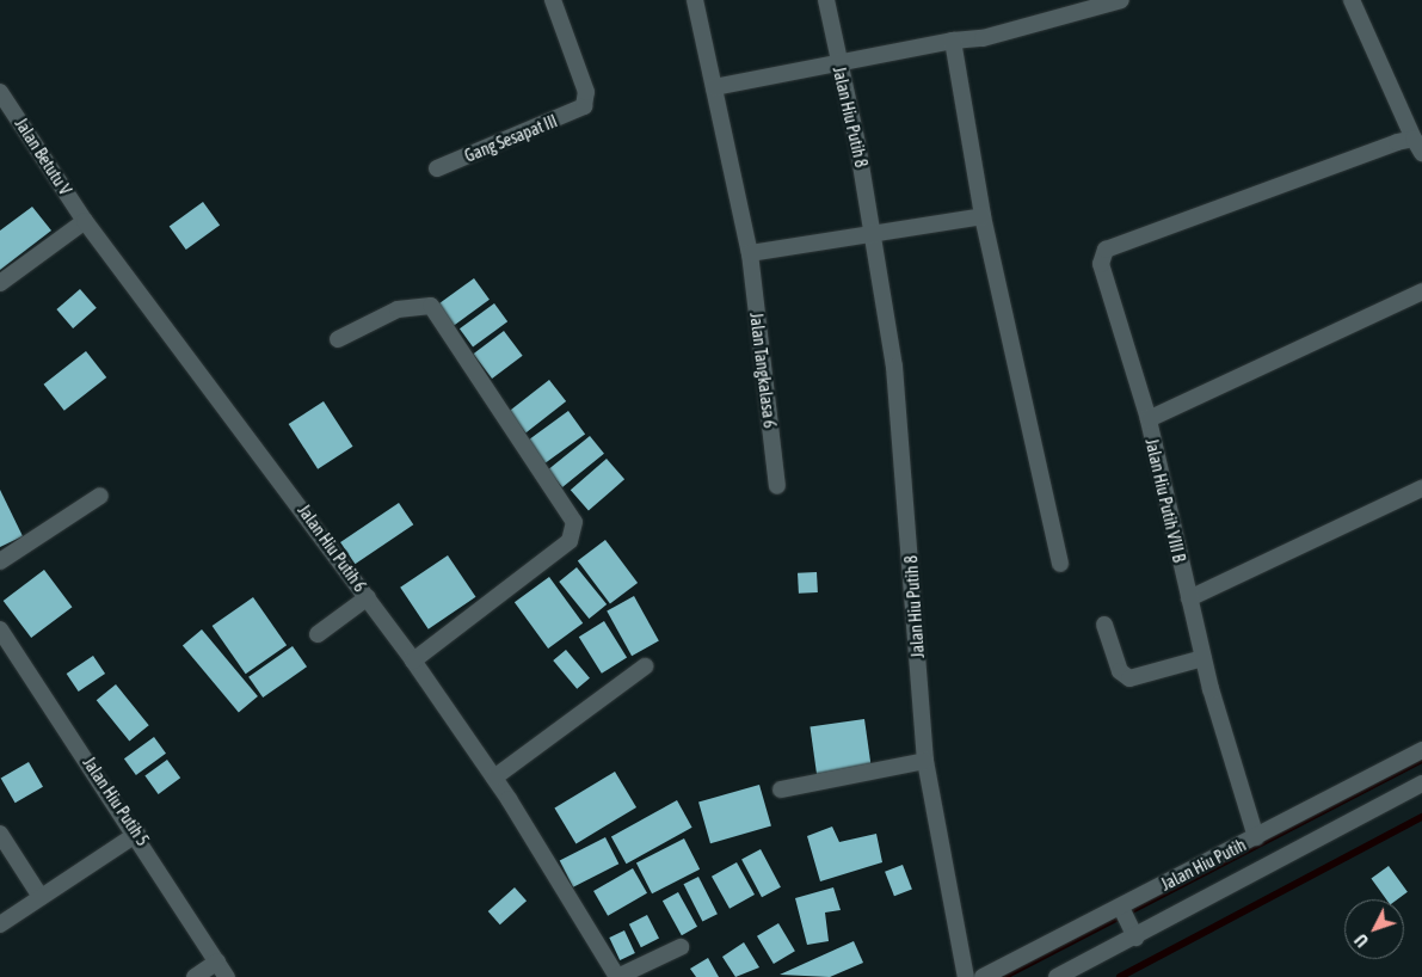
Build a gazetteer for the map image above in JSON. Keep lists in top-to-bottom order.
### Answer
{
  "streets": {
    "street": [
      "Jalan Hiu Putih 8",
      "Gang Sesapat III",
      "Jalan Betutu V",
      "Jalan Tangkalasa 6",
      "Jalan Hiu Putih VIII B",
      "Jalan Hiu Putih 6",
      "Jalan Hiu Putih 5",
      "Jalan Hiu Putih"
    ]
  },
  "crossings": [
    ["Jalan Betutu V", "Jalan Hiu Putih 6"],
    ["Jalan Hiu Putih VIII B", "Jalan Hiu Putih"]
  ],
  "north": "bottom left"
}
